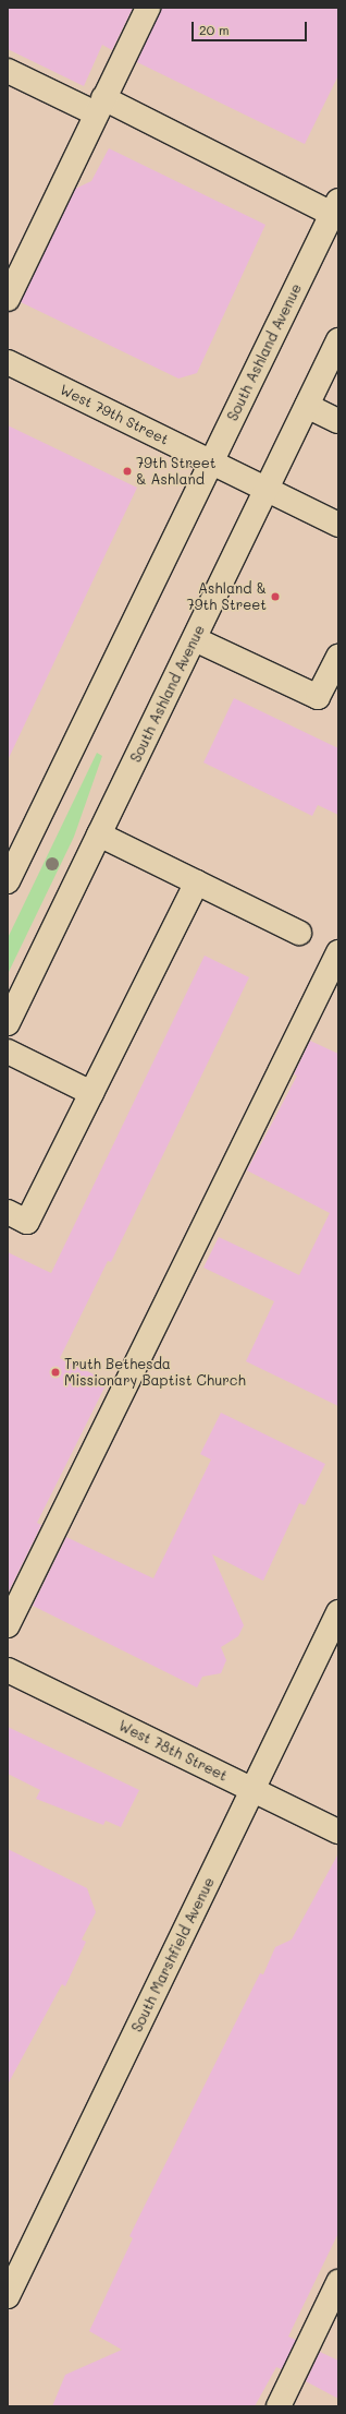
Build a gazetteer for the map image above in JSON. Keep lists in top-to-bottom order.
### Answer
{
  "streets": {
    "main road": [
      "South Ashland Avenue",
      "West 79th Street",
      "West 78th Street",
      "South Marshfield Avenue"
    ]
  },
  "crossings": [
    ["South Ashland Avenue", "West 79th Street"],
    ["West 78th Street", "South Marshfield Avenue"]
  ],
  "places": ["79th Street & Ashland", "Ashland & 79th Street", "Truth Bethesda Missionary Baptist Church"],
  "scale_bar": "20 m"
}
